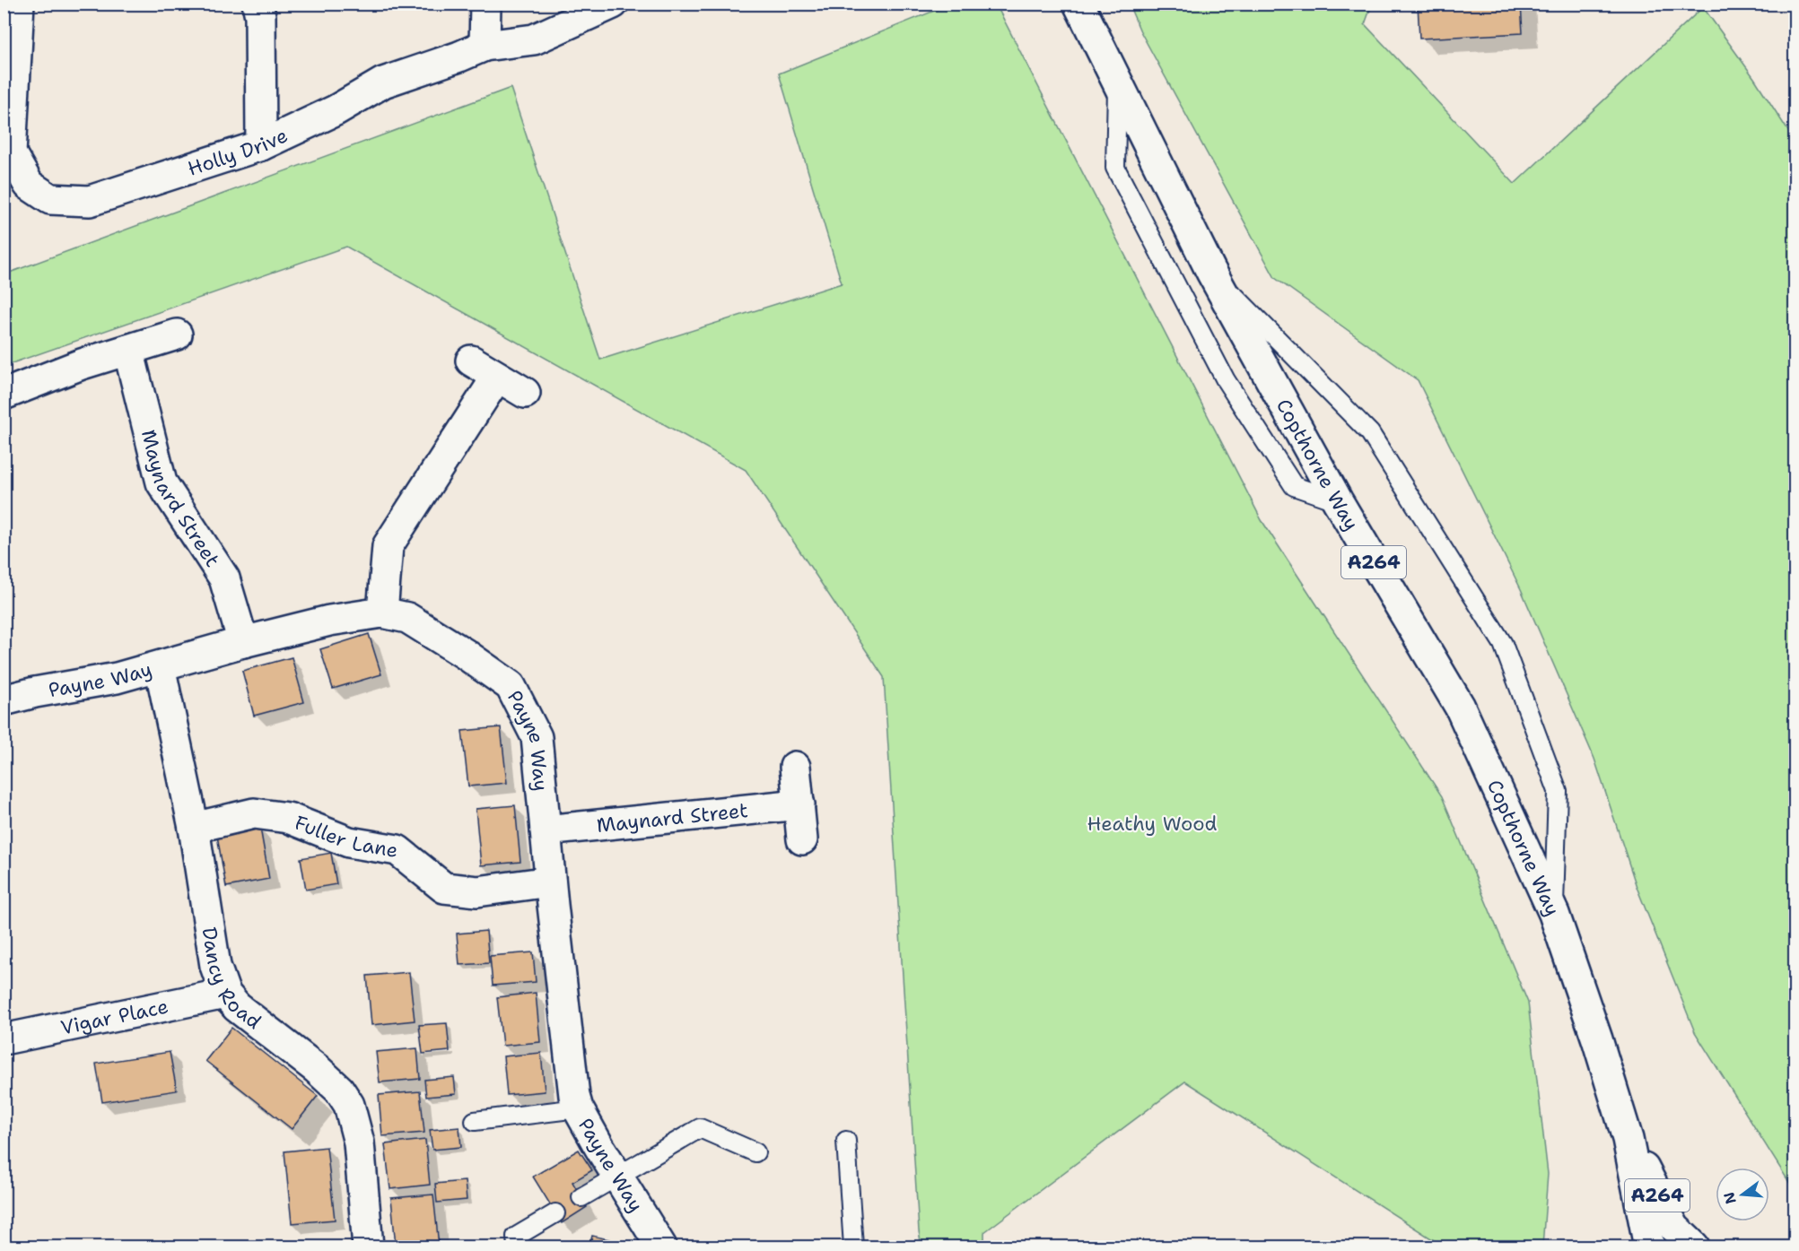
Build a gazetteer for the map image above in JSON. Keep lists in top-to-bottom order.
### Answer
{
  "streets": {
    "main road": [
      "Holly Drive",
      "Copthorne Way",
      "Maynard Street",
      "A264",
      "Payne Way",
      "Fuller Lane",
      "Dancy Road",
      "Vigar Place"
    ]
  },
  "crossings": [
    ["Maynard Street", "Payne Way"],
    ["Payne Way", "Fuller Lane"],
    ["Payne Way", "Dancy Road"],
    ["Fuller Lane", "Dancy Road"],
    ["Dancy Road", "Vigar Place"]
  ],
  "parks": ["Heathy Wood"],
  "north": "left"
}
